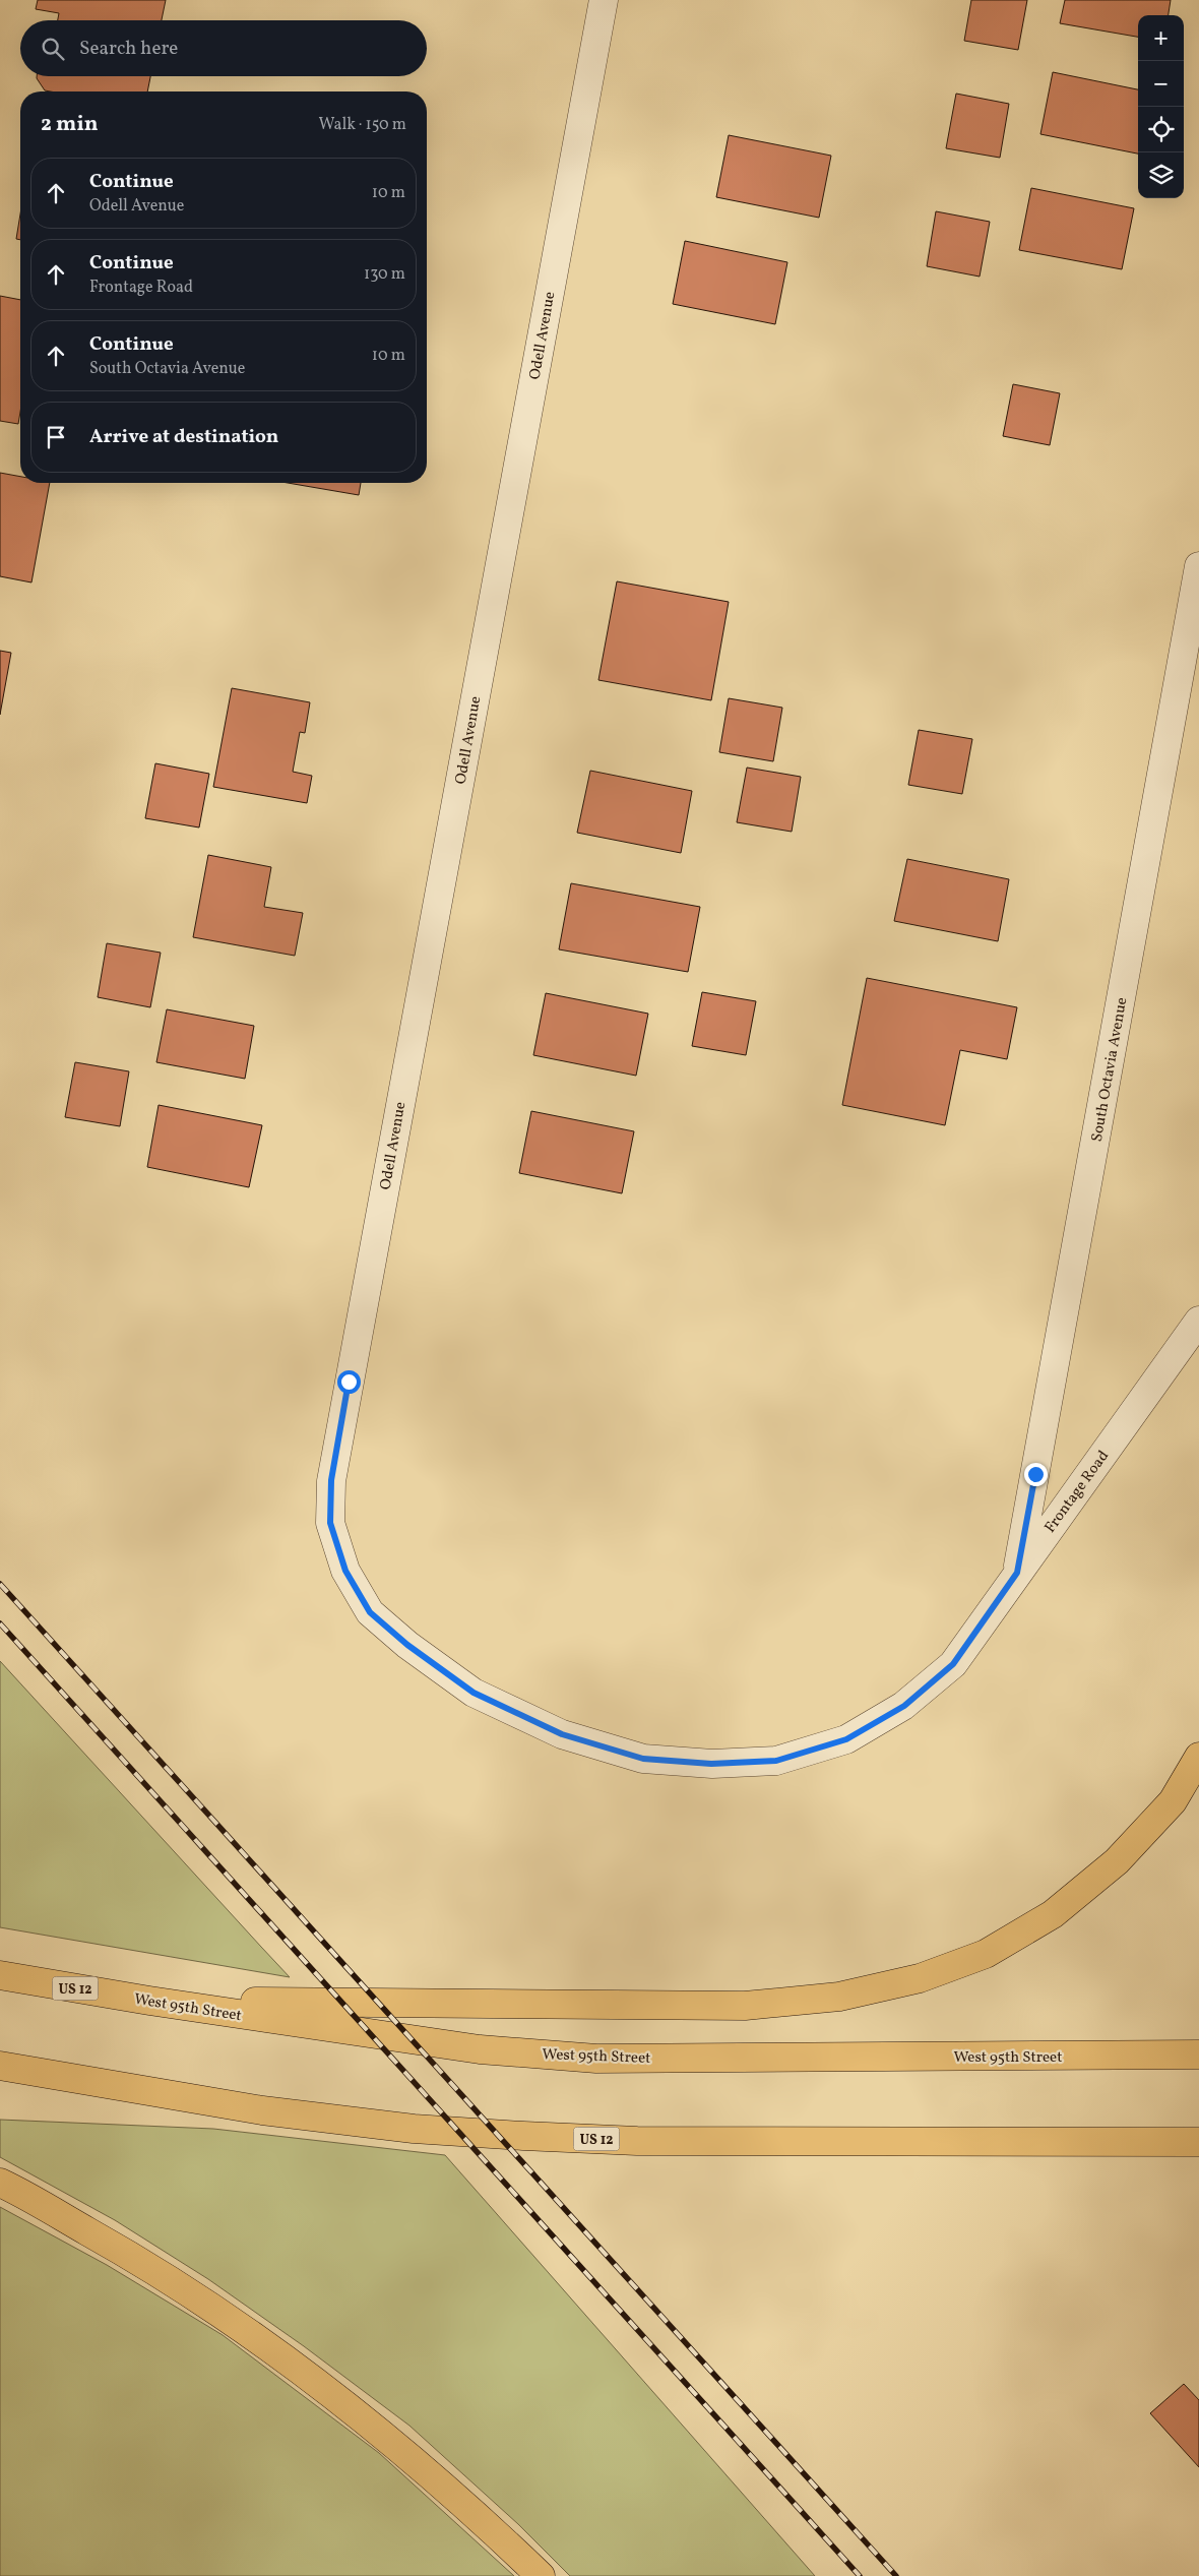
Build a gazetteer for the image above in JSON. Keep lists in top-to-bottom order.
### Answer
{
  "streets": {
    "main road": ["US 12", "West 95th Street"],
    "street": ["Odell Avenue", "South Octavia Avenue", "Frontage Road"]
  },
  "crossings": [
    ["Odell Avenue", "Frontage Road"],
    ["South Octavia Avenue", "Frontage Road"]
  ],
  "page": {
    "map_buttons": ["+", "−"],
    "search": "Search here",
    "heading": ["2 min", "Walk · 150 m"],
    "list": [
      ["Continue", "Odell Avenue", "10 m"],
      ["Continue", "Frontage Road", "130 m"],
      ["Continue", "South Octavia Avenue", "10 m"],
      "Arrive at destination"
    ]
  }
}
